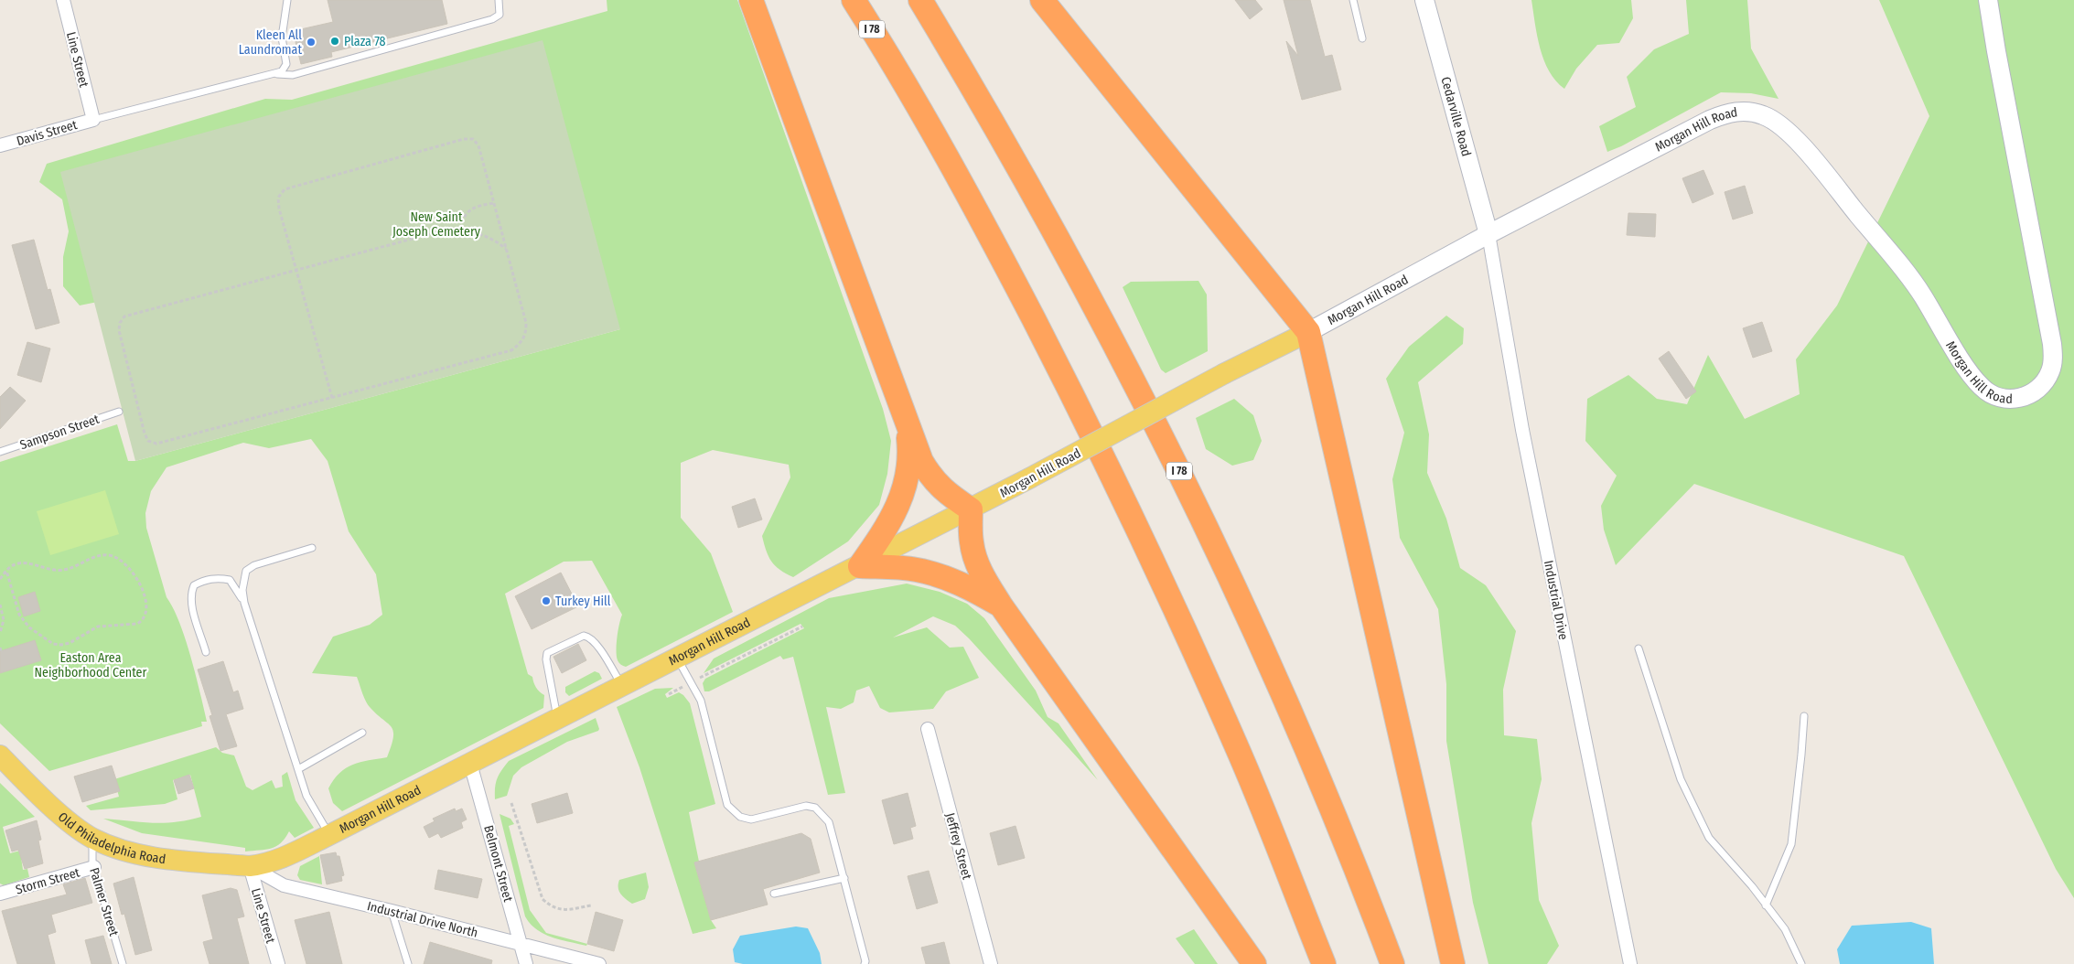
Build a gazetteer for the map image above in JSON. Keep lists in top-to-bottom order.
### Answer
{
  "streets": {
    "highway": ["I 78"],
    "main road": ["Cedarville Road", "Morgan Hill Road", "Old Philadelphia Road"],
    "street": [
      "Line Street",
      "Davis Street",
      "Industrial Drive",
      "Jeffrey Street",
      "Belmont Street",
      "Storm Street",
      "Industrial Drive North"
    ],
    "lane": ["Sampson Street", "Palmer Street"]
  },
  "crossings": [
    ["Line Street", "Morgan Hill Road"],
    ["Line Street", "Davis Street"],
    ["Line Street", "Old Philadelphia Road"],
    ["Line Street", "Industrial Drive North"],
    ["Cedarville Road", "Morgan Hill Road"],
    ["Cedarville Road", "Industrial Drive"],
    ["Morgan Hill Road", "Industrial Drive"],
    ["Morgan Hill Road", "Old Philadelphia Road"],
    ["Morgan Hill Road", "Belmont Street"],
    ["Morgan Hill Road", "Industrial Drive North"],
    ["Old Philadelphia Road", "Palmer Street"],
    ["Old Philadelphia Road", "Industrial Drive North"],
    ["Belmont Street", "Industrial Drive North"],
    ["Storm Street", "Palmer Street"]
  ],
  "parks": ["New Saint Joseph Cemetery", "Easton Area Neighborhood Center"],
  "places": ["Plaza 78", "Kleen All Laundromat", "Turkey Hill"]
}
